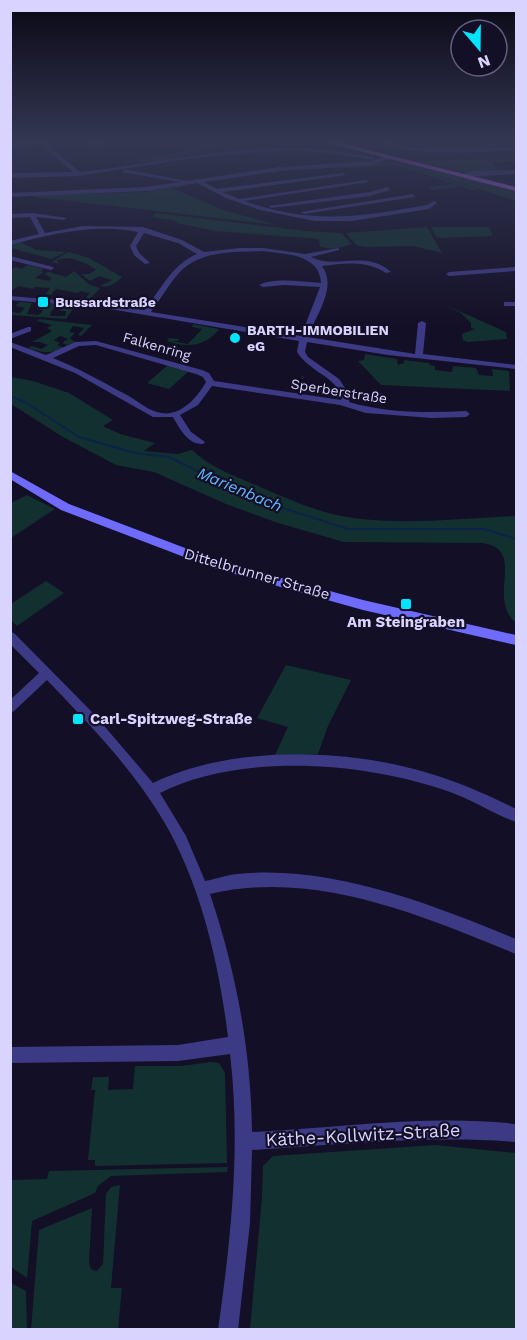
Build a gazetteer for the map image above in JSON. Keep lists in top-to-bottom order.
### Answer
{
  "streets": {
    "street": [
      "Falkenring",
      "Sperberstraße",
      "Dittelbrunner Straße",
      "Käthe-Kollwitz-Straße"
    ]
  },
  "crossings": [
    ["Falkenring", "Sperberstraße"]
  ],
  "water": ["Marienbach"],
  "places": {
    "transit": ["Bussardstraße", "Am Steingraben", "Carl-Spitzweg-Straße"],
    "other": ["BARTH-IMMOBILIEN eG"]
  },
  "north": "bottom"
}
